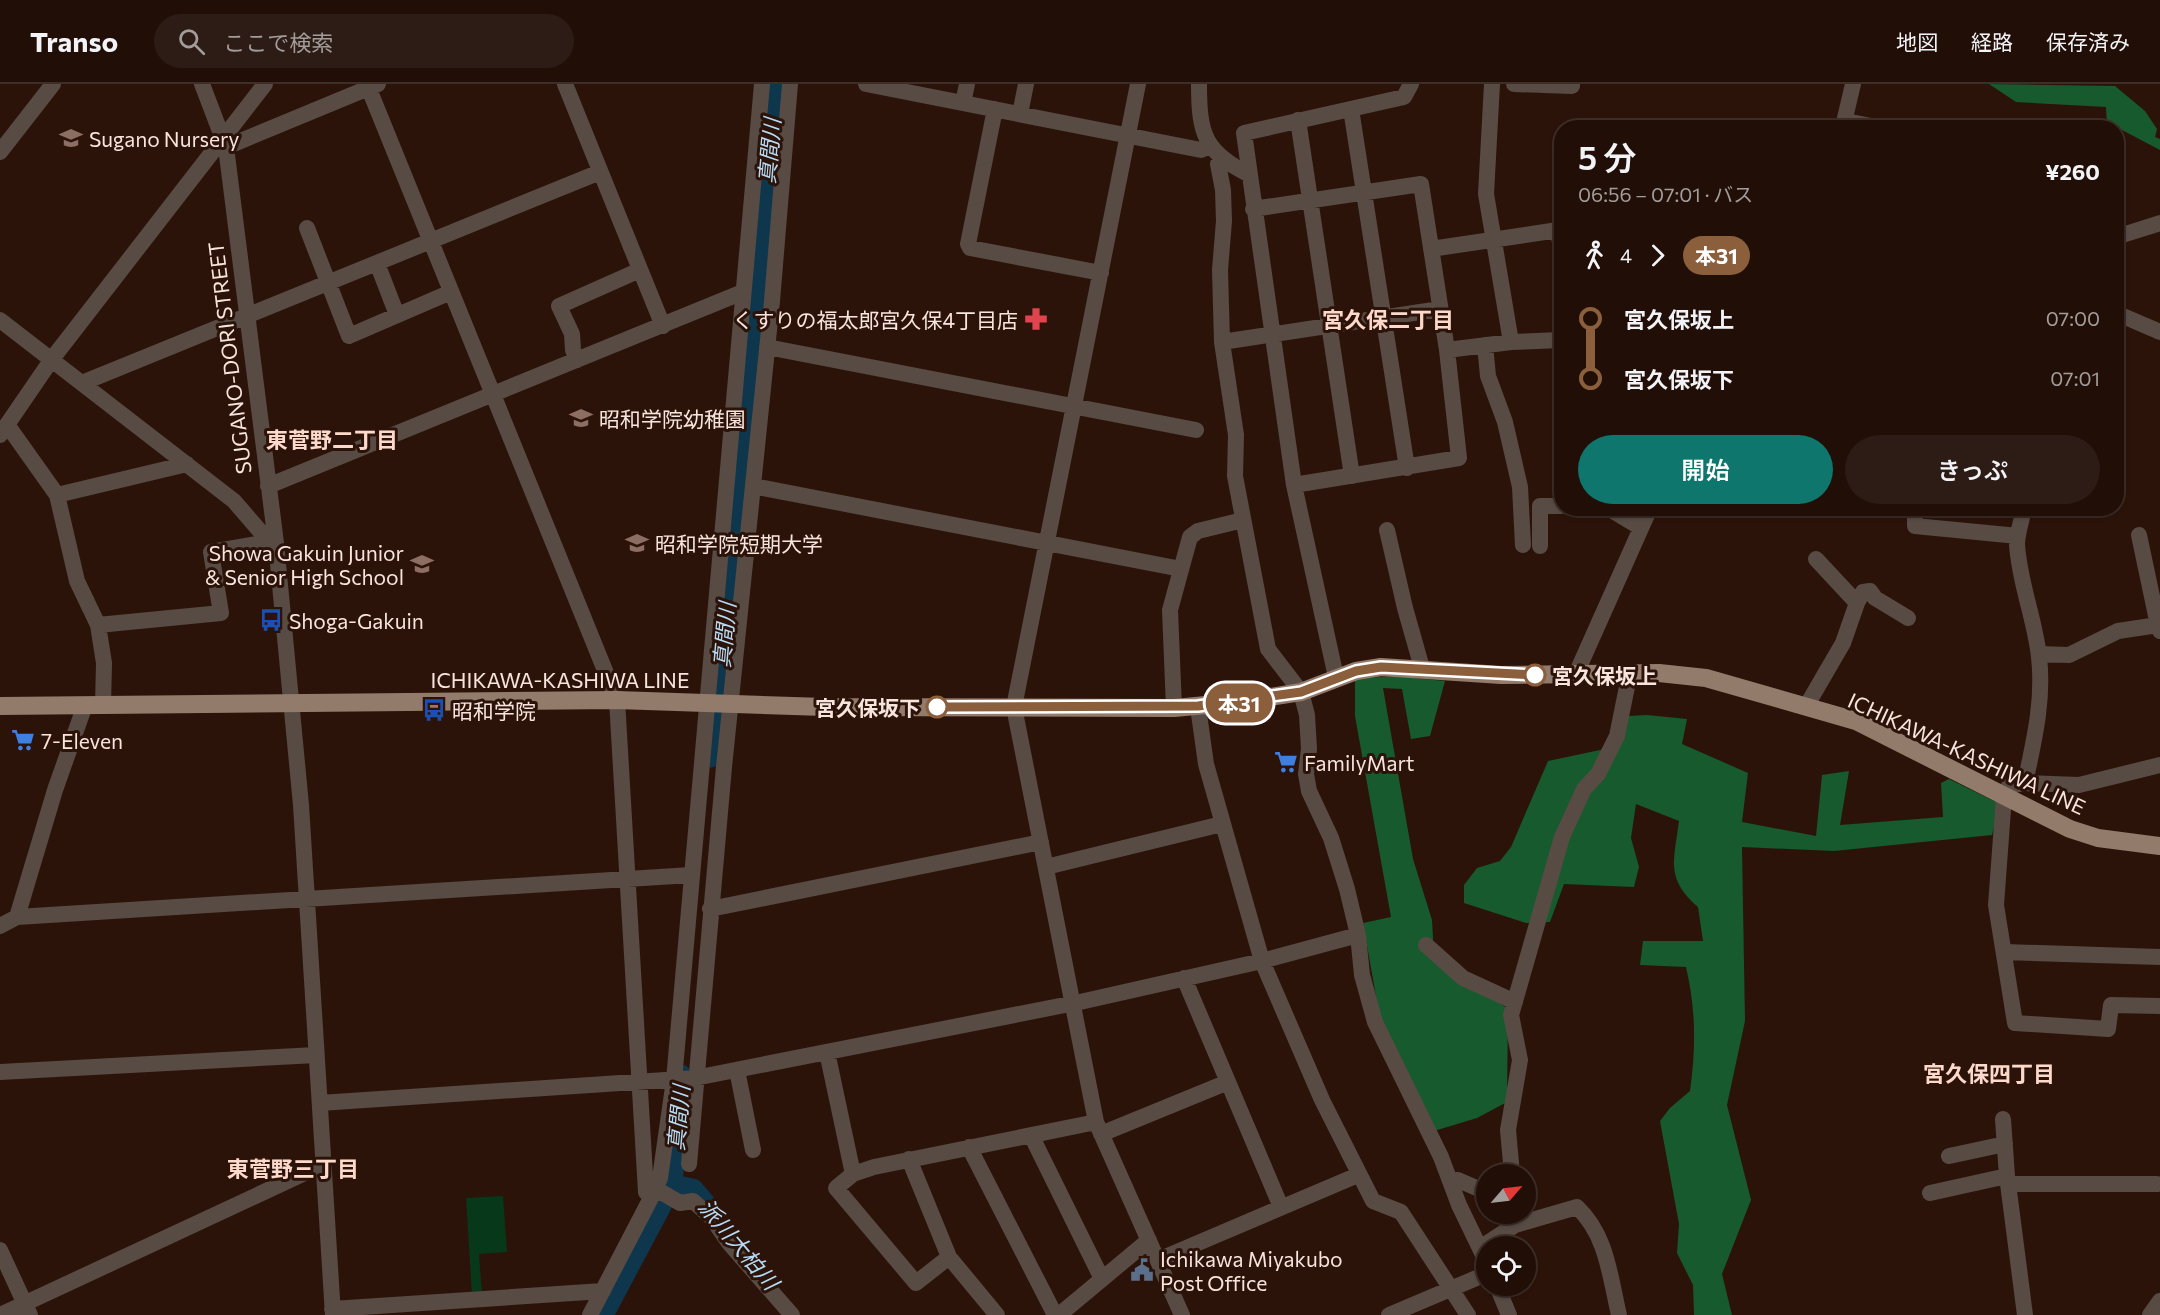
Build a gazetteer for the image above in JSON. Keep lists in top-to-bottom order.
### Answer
{
  "streets": {
    "main road": ["ICHIKAWA-KASHIWA LINE"],
    "street": ["SUGANO-DORI STREET"]
  },
  "crossings": [
    ["SUGANO-DORI STREET", "ICHIKAWA-KASHIWA LINE"]
  ],
  "districts": [
    "宮久保二丁目",
    "東菅野二丁目",
    "宮久保四丁目",
    "東菅野三丁目"
  ],
  "water": ["真間川", "派川大柏川"],
  "places": {
    "school or university": [
      "Sugano Nursery",
      "昭和学院幼稚園",
      "昭和学院短期大学",
      "Showa Gakuin Junior & Senior High School"
    ],
    "pharmacy": ["くすりの福太郎宮久保4丁目店"],
    "bus stop": ["Shoga-Gakuin", "昭和学院"],
    "other": ["宮久保坂上", "宮久保坂下"],
    "supermarket": ["7-Eleven", "FamilyMart"],
    "public building": ["Ichikawa Miyakubo Post Office"]
  },
  "lines": ["bus line 本31"],
  "north": "top right",
  "page": {
    "header": "Transo",
    "search": "ここで検索",
    "nav": ["地図", "経路", "保存済み"],
    "on_map": "本31",
    "heading": ["5 分", "06:56 – 07:01 · バス", "¥260"],
    "legs": ["4", "本31"],
    "list": [
      {
        "name": "宮久保坂上",
        "value": "07:00"
      },
      {
        "name": "宮久保坂下",
        "value": "07:01"
      }
    ],
    "buttons": ["開始", "きっぷ"]
  }
}
